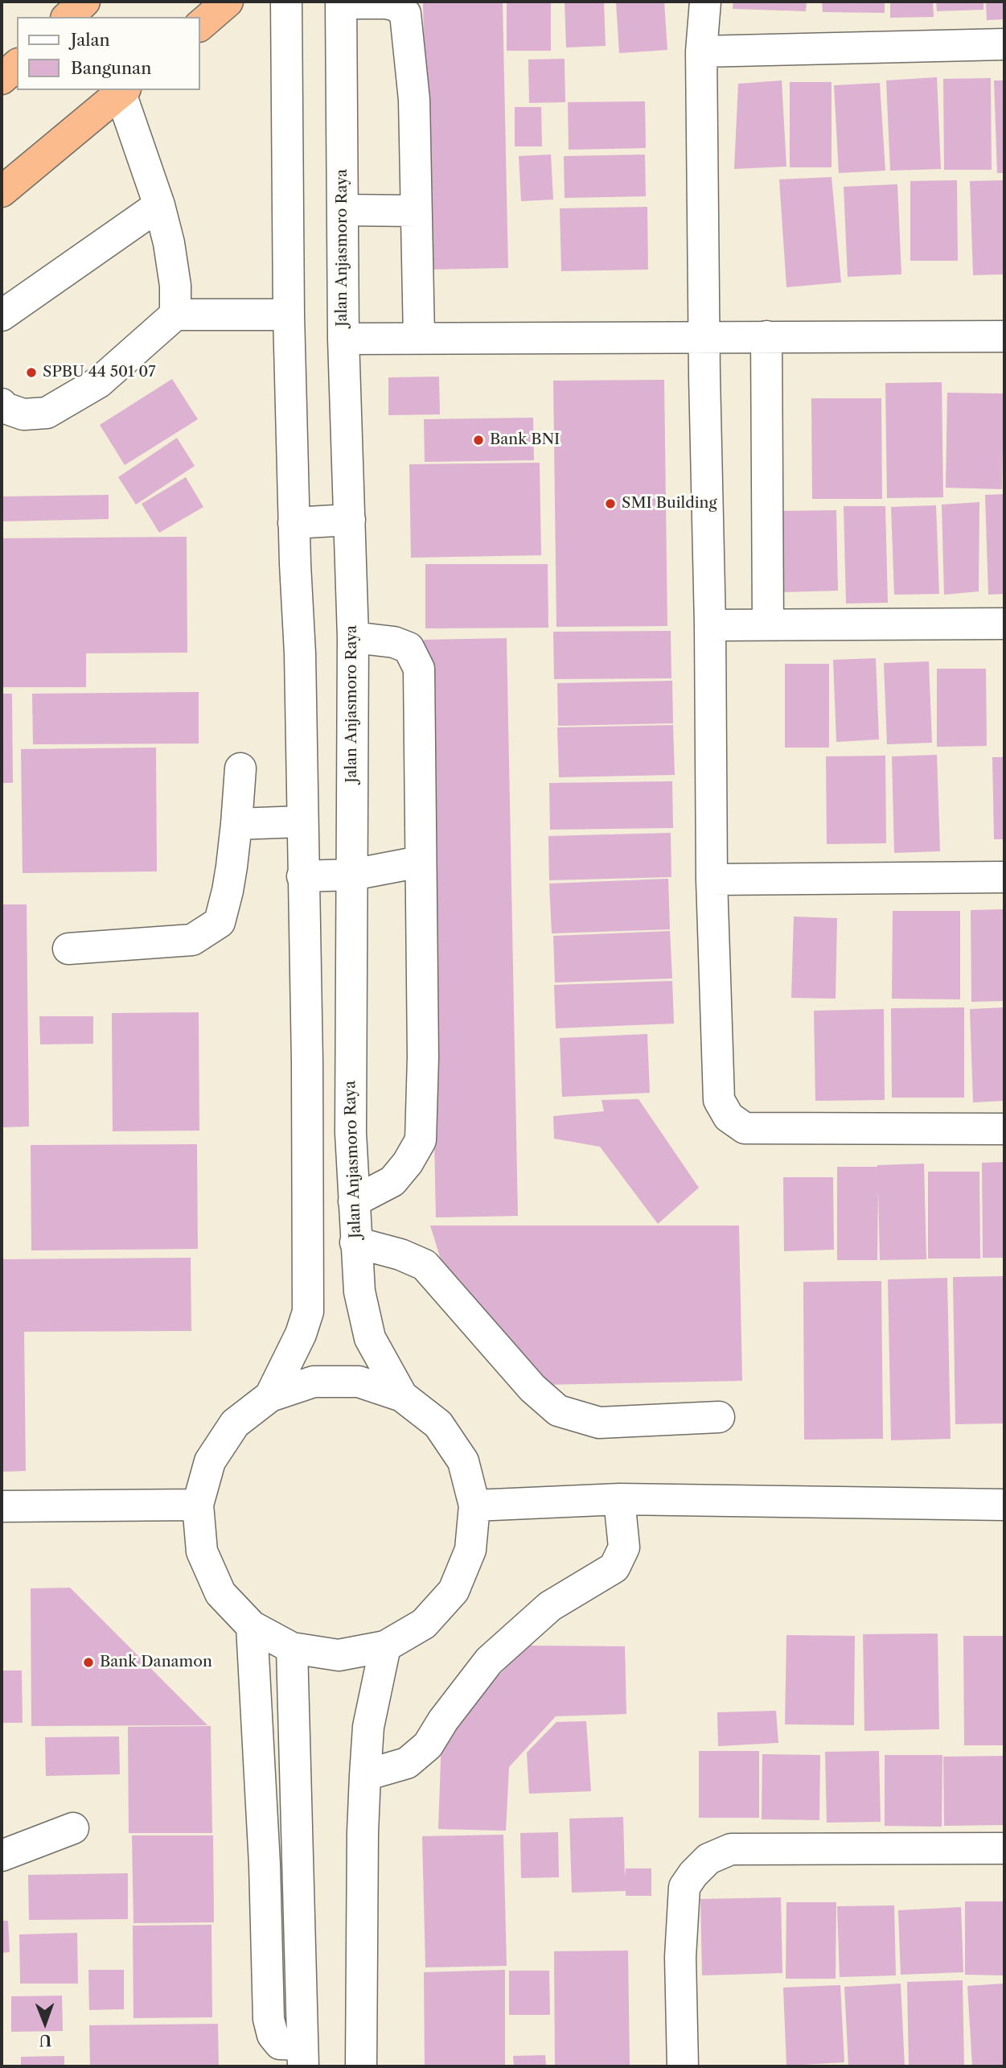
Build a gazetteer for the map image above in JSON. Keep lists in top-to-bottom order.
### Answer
{
  "streets": {
    "street": ["Jalan Anjasmoro Raya"]
  },
  "places": [
    "SPBU 44 501 07",
    "Bank BNI",
    "SMI Building",
    "Bank Danamon"
  ],
  "legend": ["Jalan", "Bangunan"],
  "north": "bottom"
}
